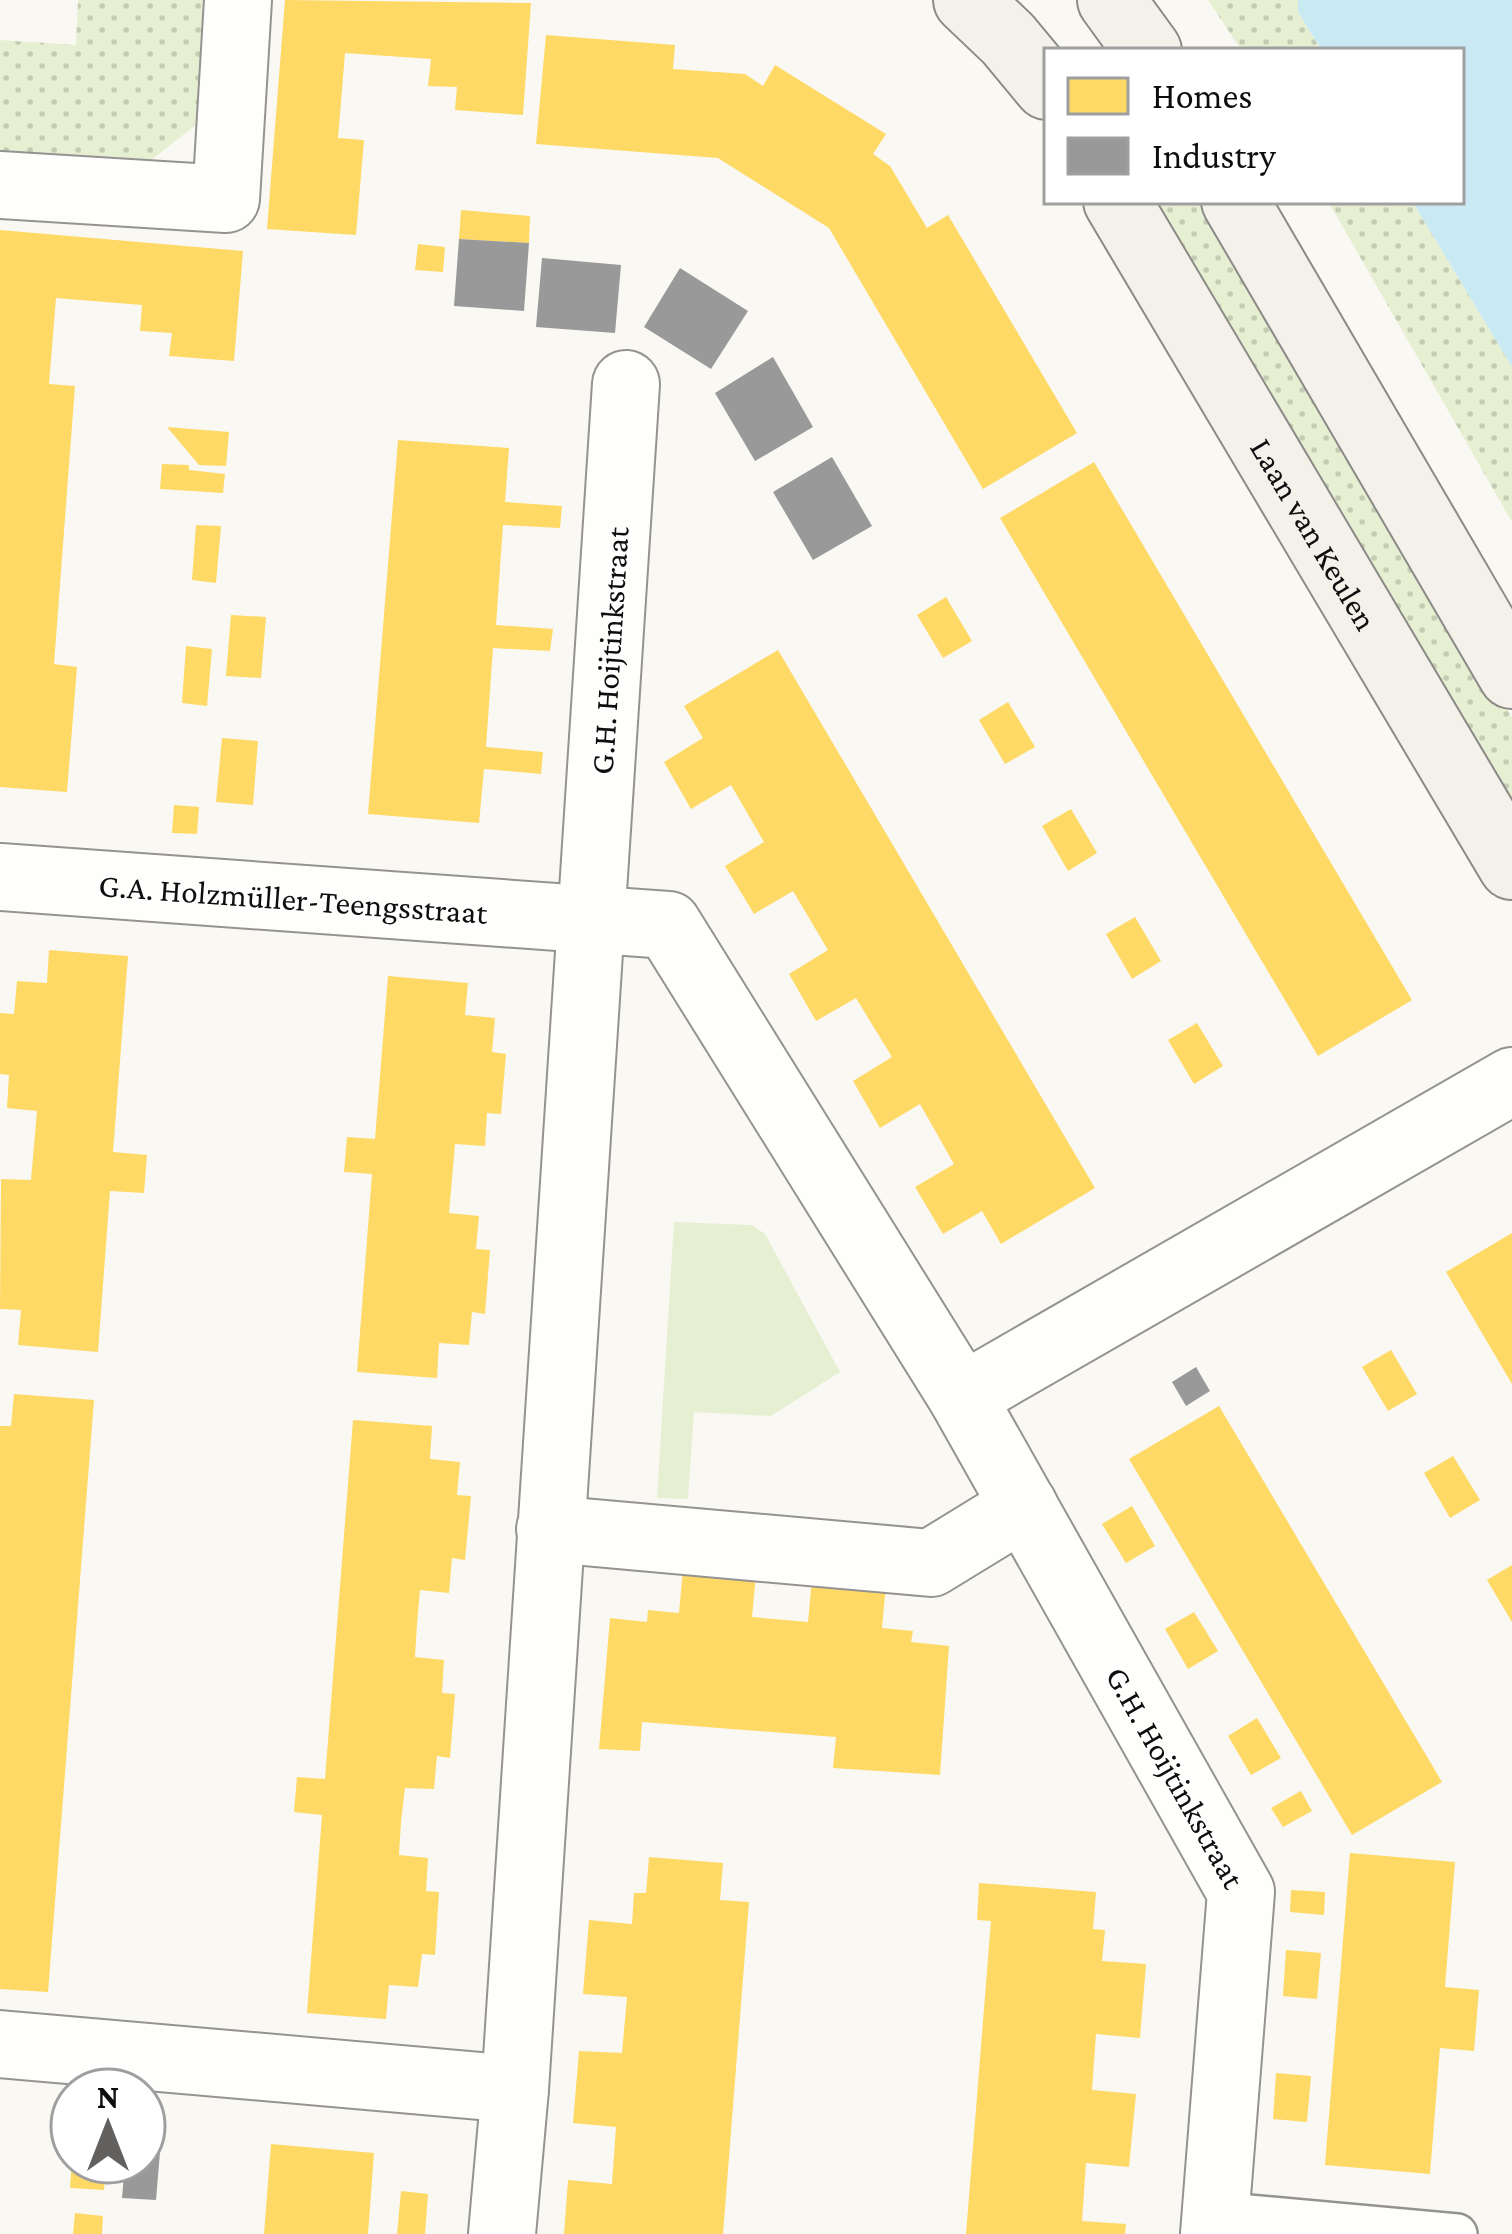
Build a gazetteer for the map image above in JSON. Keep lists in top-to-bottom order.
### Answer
{
  "streets": {
    "street": ["Laan van Keulen", "G.H. Hoijtinkstraat", "G.A. Holzmüller-Teengsstraat"]
  },
  "crossings": [
    ["G.H. Hoijtinkstraat", "G.A. Holzmüller-Teengsstraat"]
  ],
  "legend": ["Homes", "Industry"],
  "north": "top"
}
